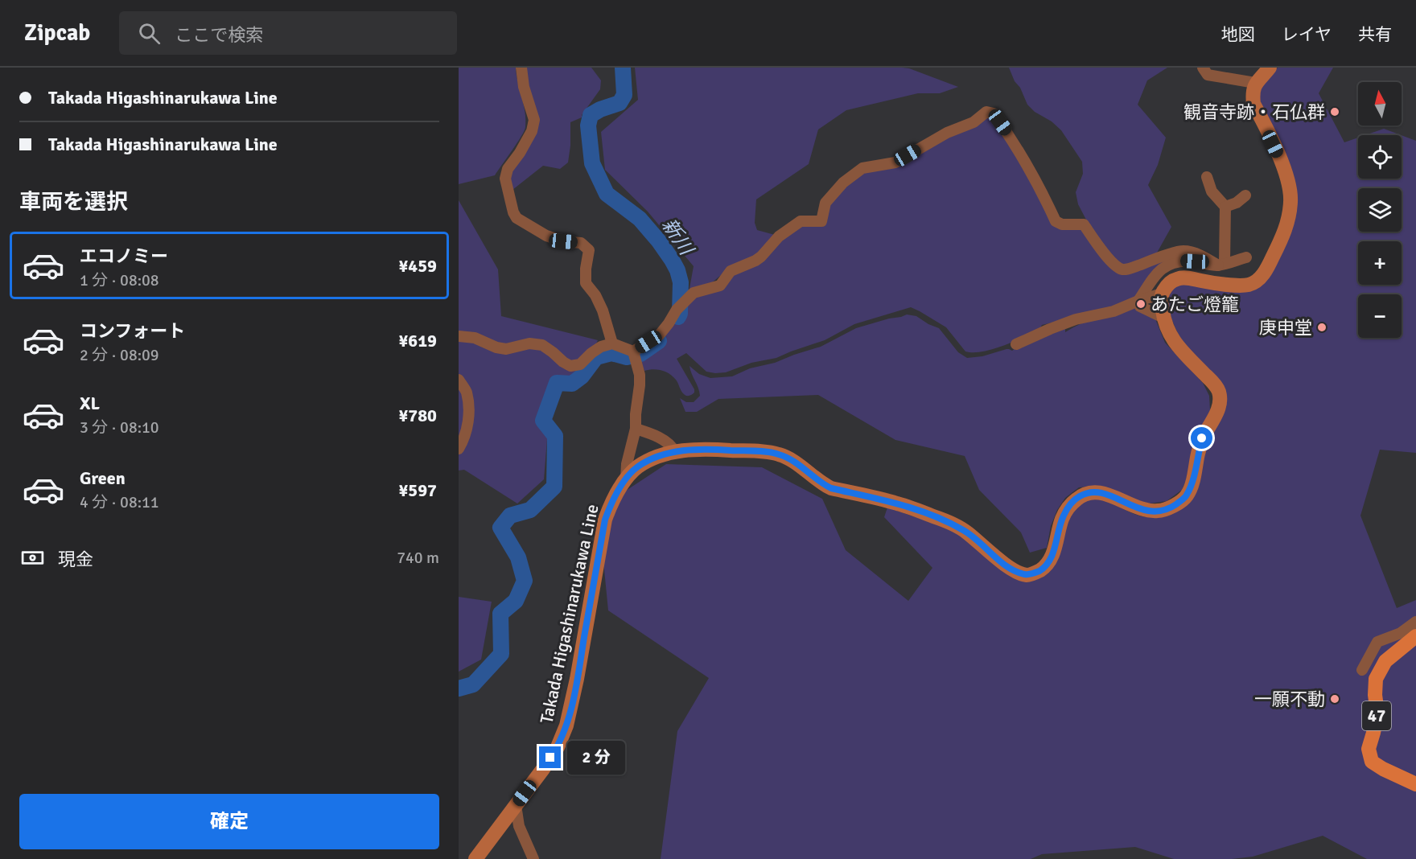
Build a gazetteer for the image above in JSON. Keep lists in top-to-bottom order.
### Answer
{
  "streets": {
    "main road": ["Takada Higashinarukawa Line", "47"]
  },
  "water": ["新川"],
  "places": [
    "観音寺跡・石仏群",
    "あたご燈籠",
    "庚申堂",
    "一願不動"
  ],
  "north": "top",
  "page": {
    "header": "Zipcab",
    "search": "ここで検索",
    "nav": ["地図", "レイヤ", "共有"],
    "banner": ["Takada Higashinarukawa Line", "Takada Higashinarukawa Line"],
    "map_buttons": ["+", "−"],
    "heading": "車両を選択",
    "list": [
      {
        "name": "エコノミー",
        "note": "1 分 · 08:08",
        "value": "¥459"
      },
      {
        "name": "コンフォート",
        "note": "2 分 · 08:09",
        "value": "¥619"
      },
      {
        "name": "XL",
        "note": "3 分 · 08:10",
        "value": "¥780"
      },
      {
        "name": "Green",
        "note": "4 分 · 08:11",
        "value": "¥597"
      }
    ],
    "pay": ["現金", "740 m"],
    "bubble": "2 分",
    "buttons": "確定"
  }
}
